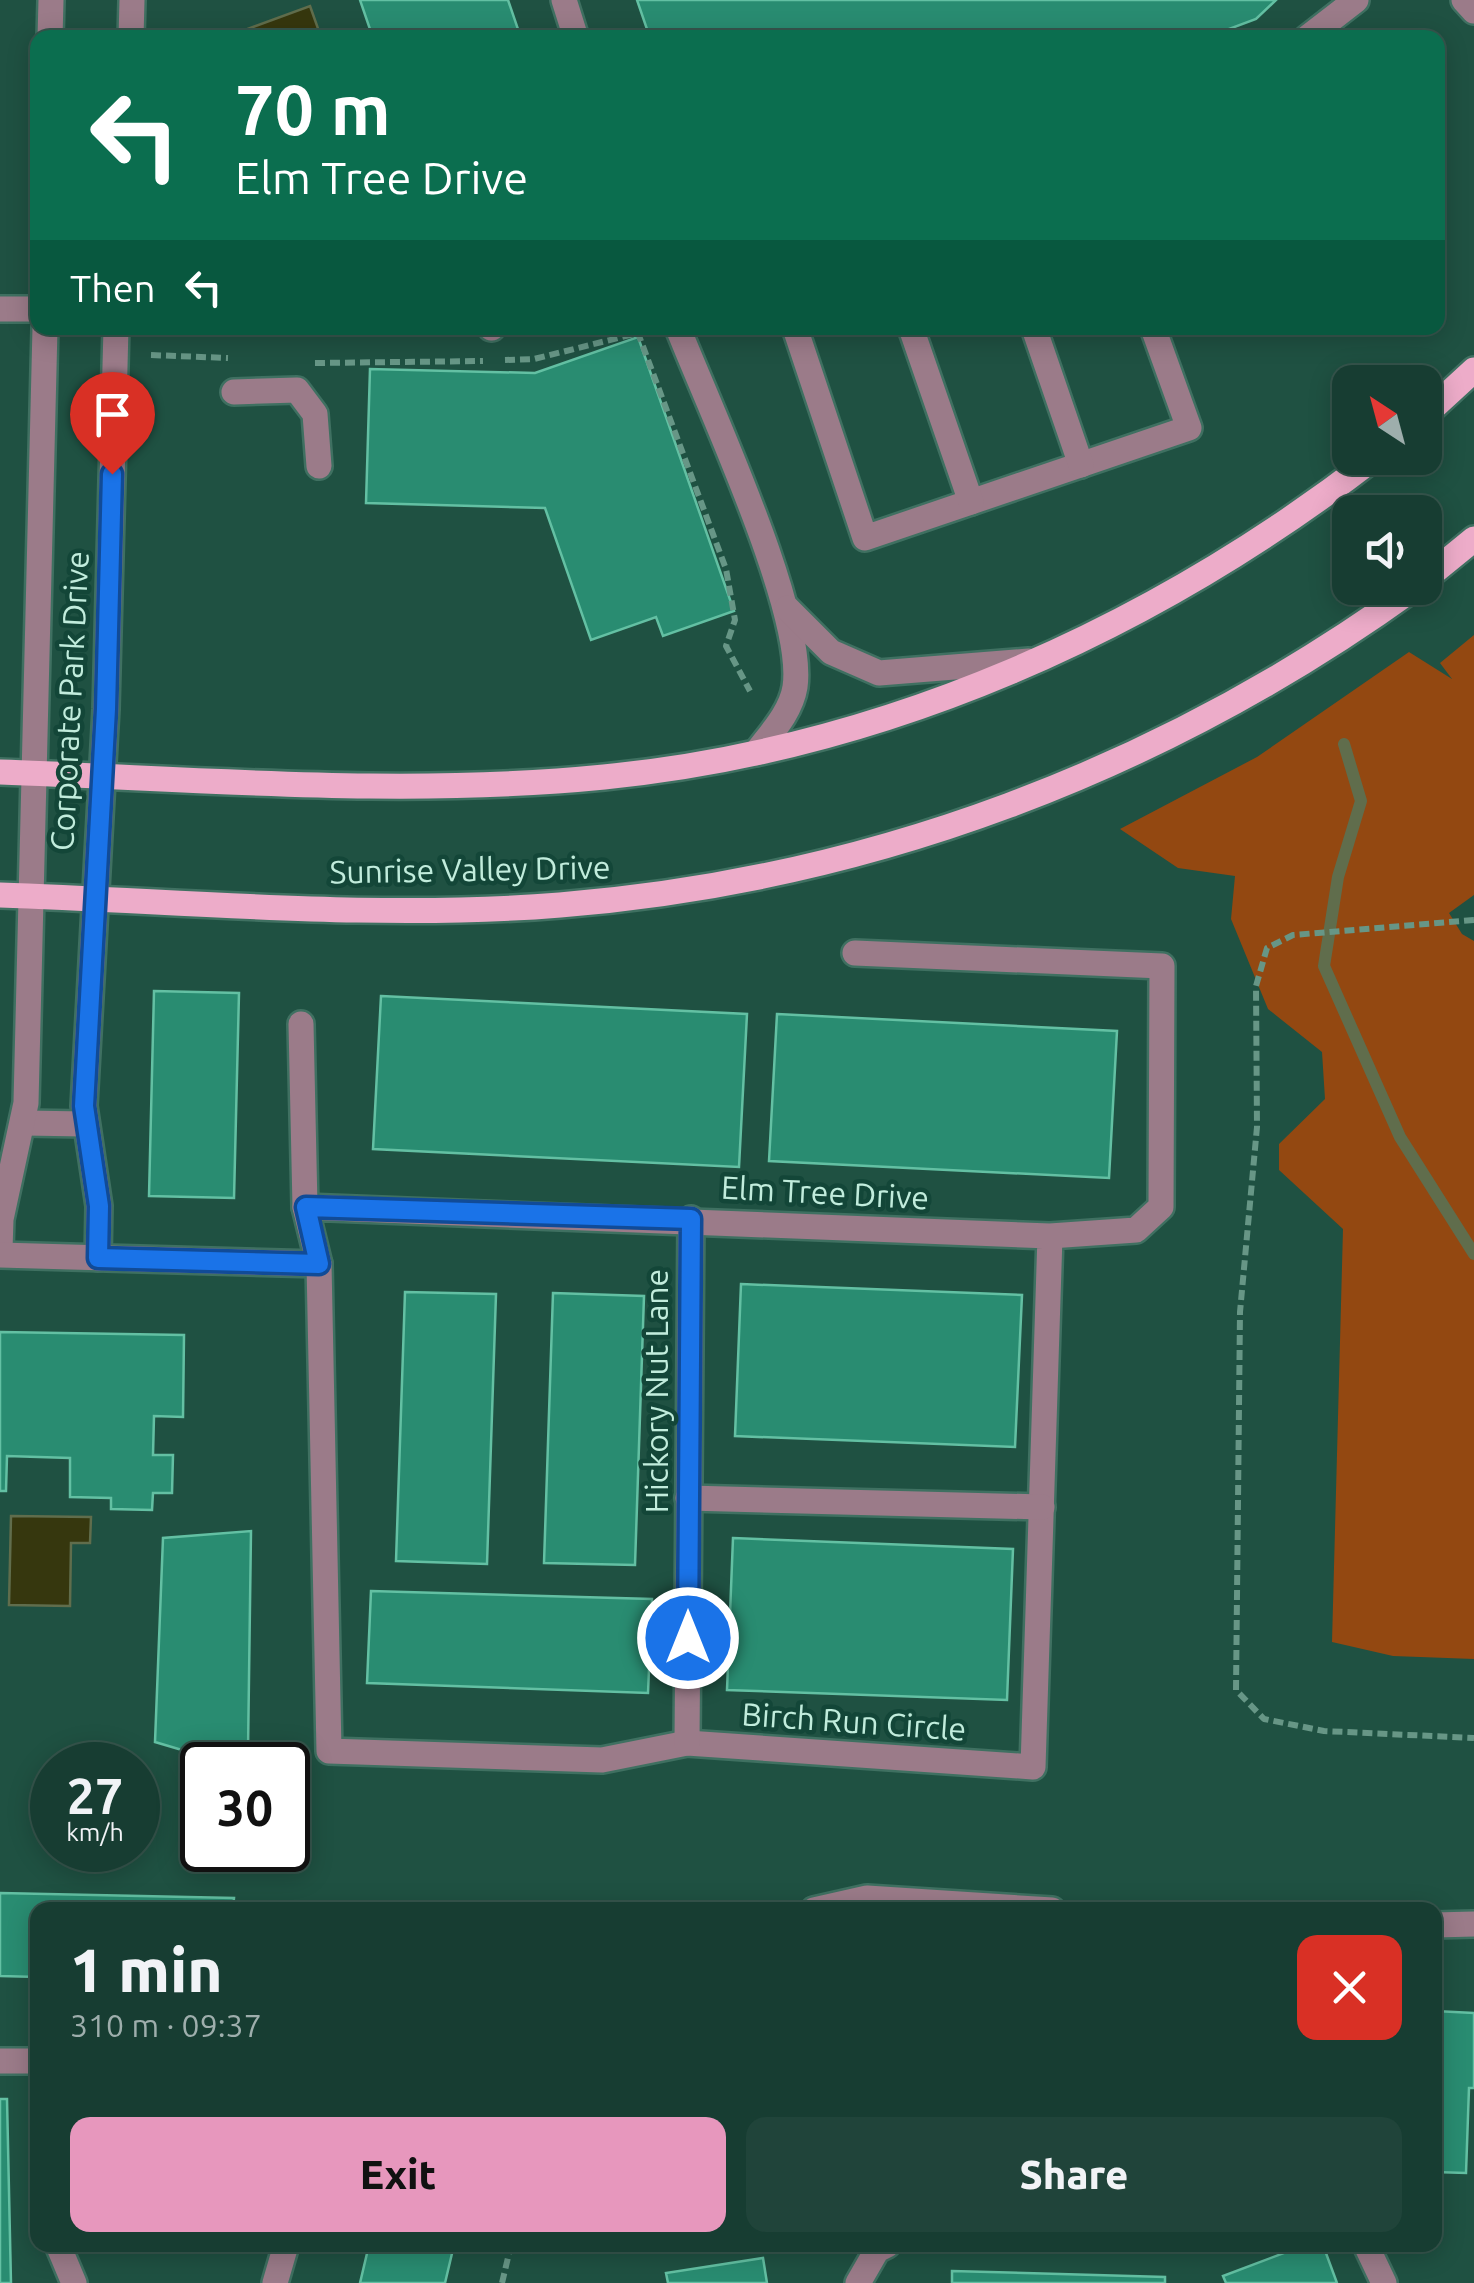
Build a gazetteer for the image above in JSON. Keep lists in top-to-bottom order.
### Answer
{
  "streets": {
    "main road": ["Sunrise Valley Drive"],
    "street": [
      "Corporate Park Drive",
      "Elm Tree Drive",
      "Hickory Nut Lane",
      "Birch Run Circle"
    ]
  },
  "crossings": [
    ["Corporate Park Drive", "Sunrise Valley Drive"],
    ["Elm Tree Drive", "Hickory Nut Lane"],
    ["Elm Tree Drive", "Birch Run Circle"],
    ["Hickory Nut Lane", "Birch Run Circle"]
  ],
  "north": "top left",
  "page": {
    "turn": ["70 m", "Elm Tree Drive"],
    "then": "Then",
    "speed": "27 km/h",
    "limit": "30",
    "heading": ["1 min", "310 m · 09:37"],
    "buttons": ["Exit", "Share"]
  }
}
